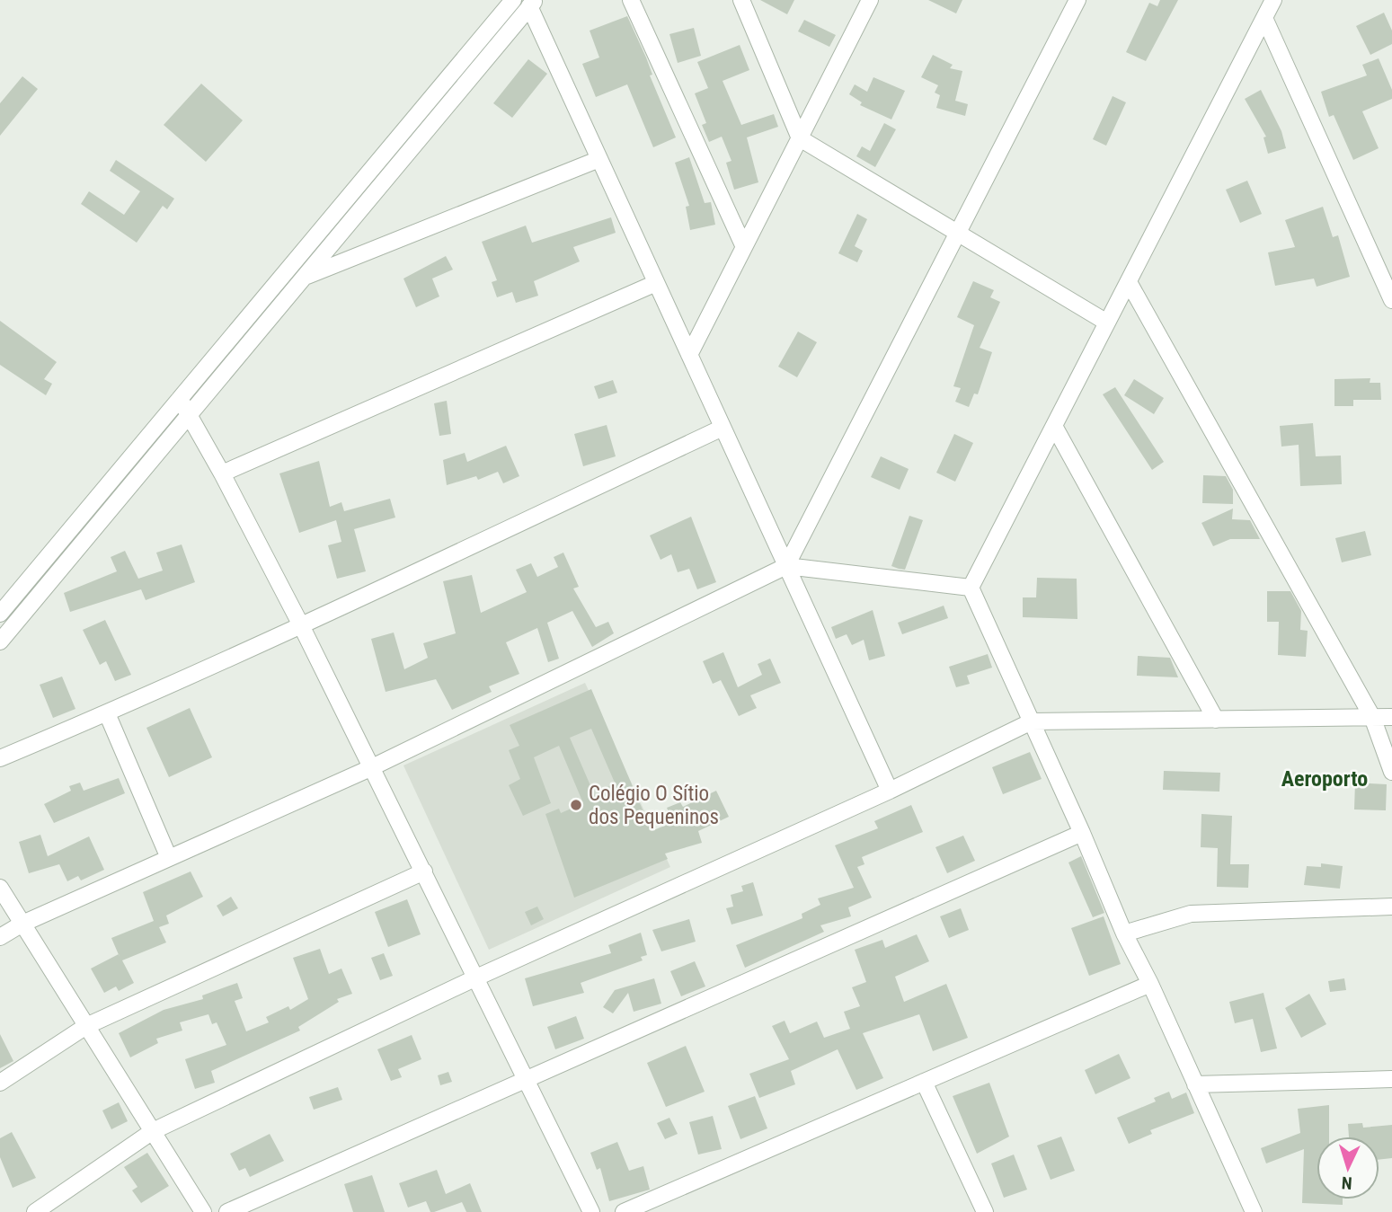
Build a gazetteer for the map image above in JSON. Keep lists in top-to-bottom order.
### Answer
{
  "districts": ["Aeroporto"],
  "places": ["Colégio O Sítio dos Pequeninos"],
  "north": "bottom"
}
